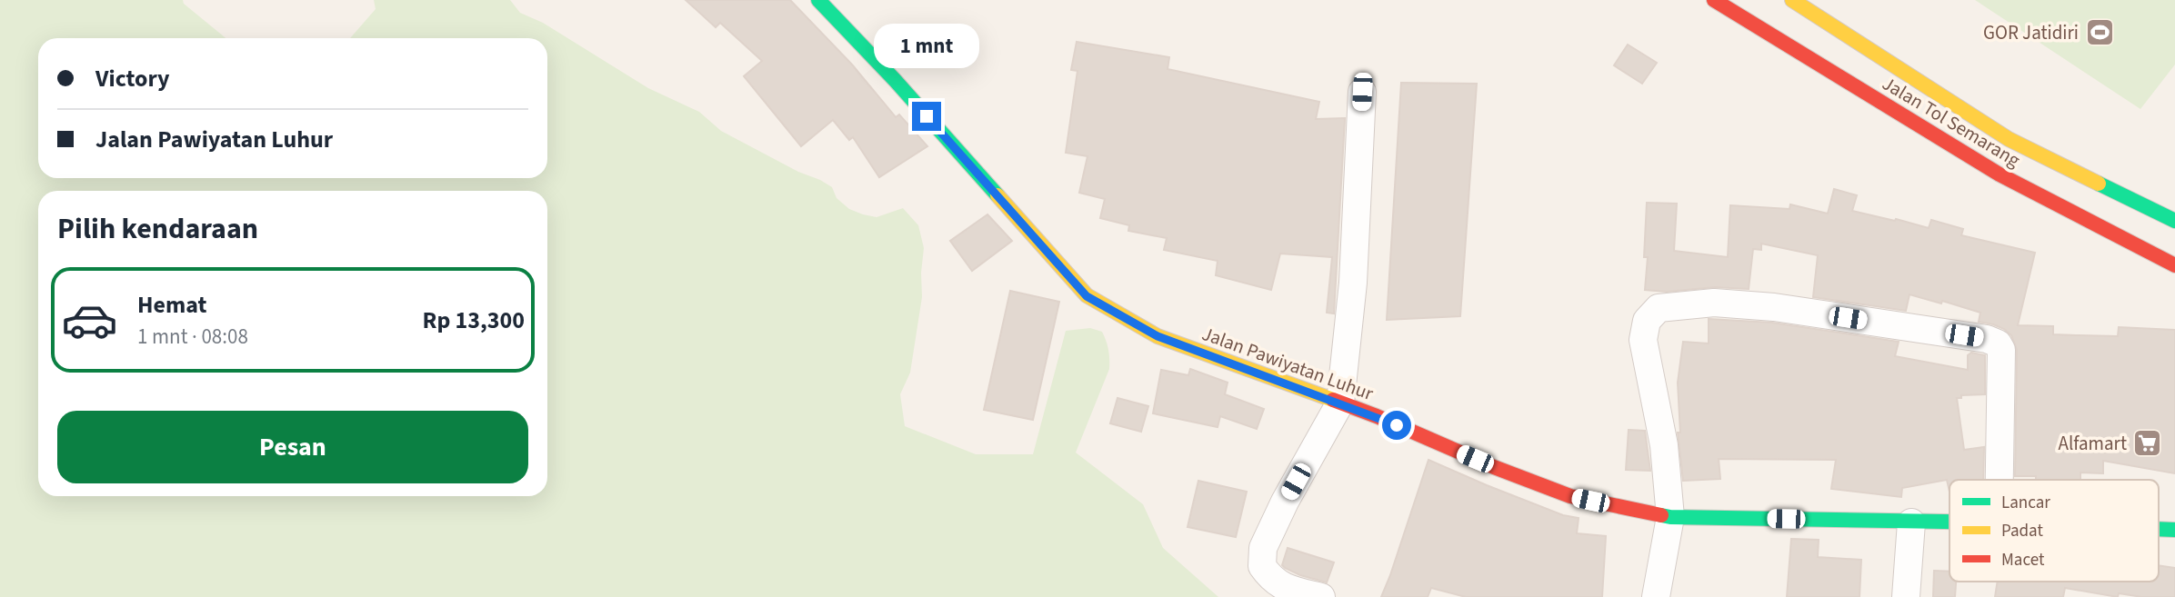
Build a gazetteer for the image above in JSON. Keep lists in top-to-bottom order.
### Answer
{
  "streets": {
    "main road": ["Jalan Tol Semarang", "Jalan Pawiyatan Luhur"]
  },
  "places": {
    "sports": ["GOR Jatidiri"],
    "supermarket": ["Alfamart"]
  },
  "legend": ["Lancar", "Padat", "Macet"],
  "page": {
    "bubble": "1 mnt",
    "banner": ["Victory", "Jalan Pawiyatan Luhur"],
    "heading": "Pilih kendaraan",
    "list": [
      {
        "name": "Hemat",
        "note": "1 mnt · 08:08",
        "value": "Rp 13,300"
      }
    ],
    "buttons": "Pesan"
  }
}
